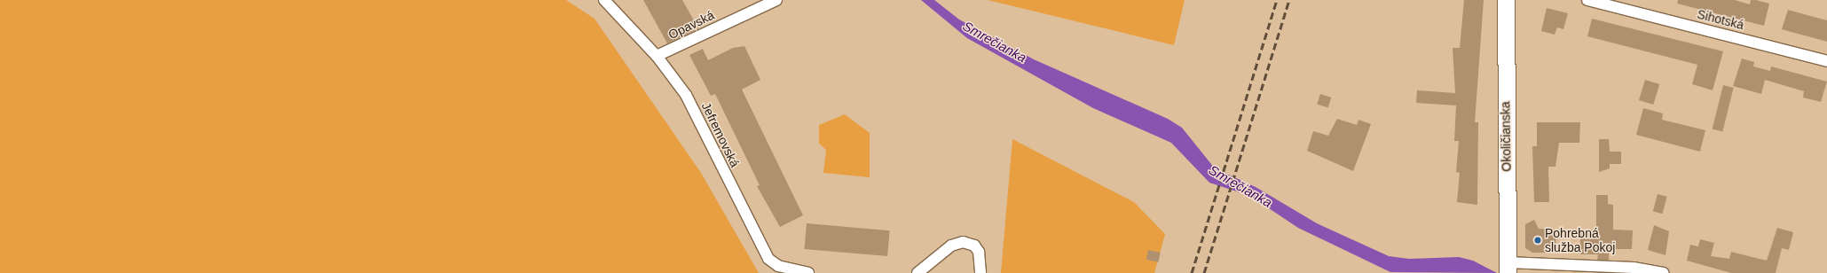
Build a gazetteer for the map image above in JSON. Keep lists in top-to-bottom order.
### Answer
{
  "streets": {
    "main road": ["Okoličianska"],
    "street": ["Sihotská", "Opavská", "Jefremovská"]
  },
  "crossings": [
    ["Opavská", "Jefremovská"]
  ],
  "water": ["Smrečianka"],
  "places": ["Pohrebná služba Pokoj"]
}
